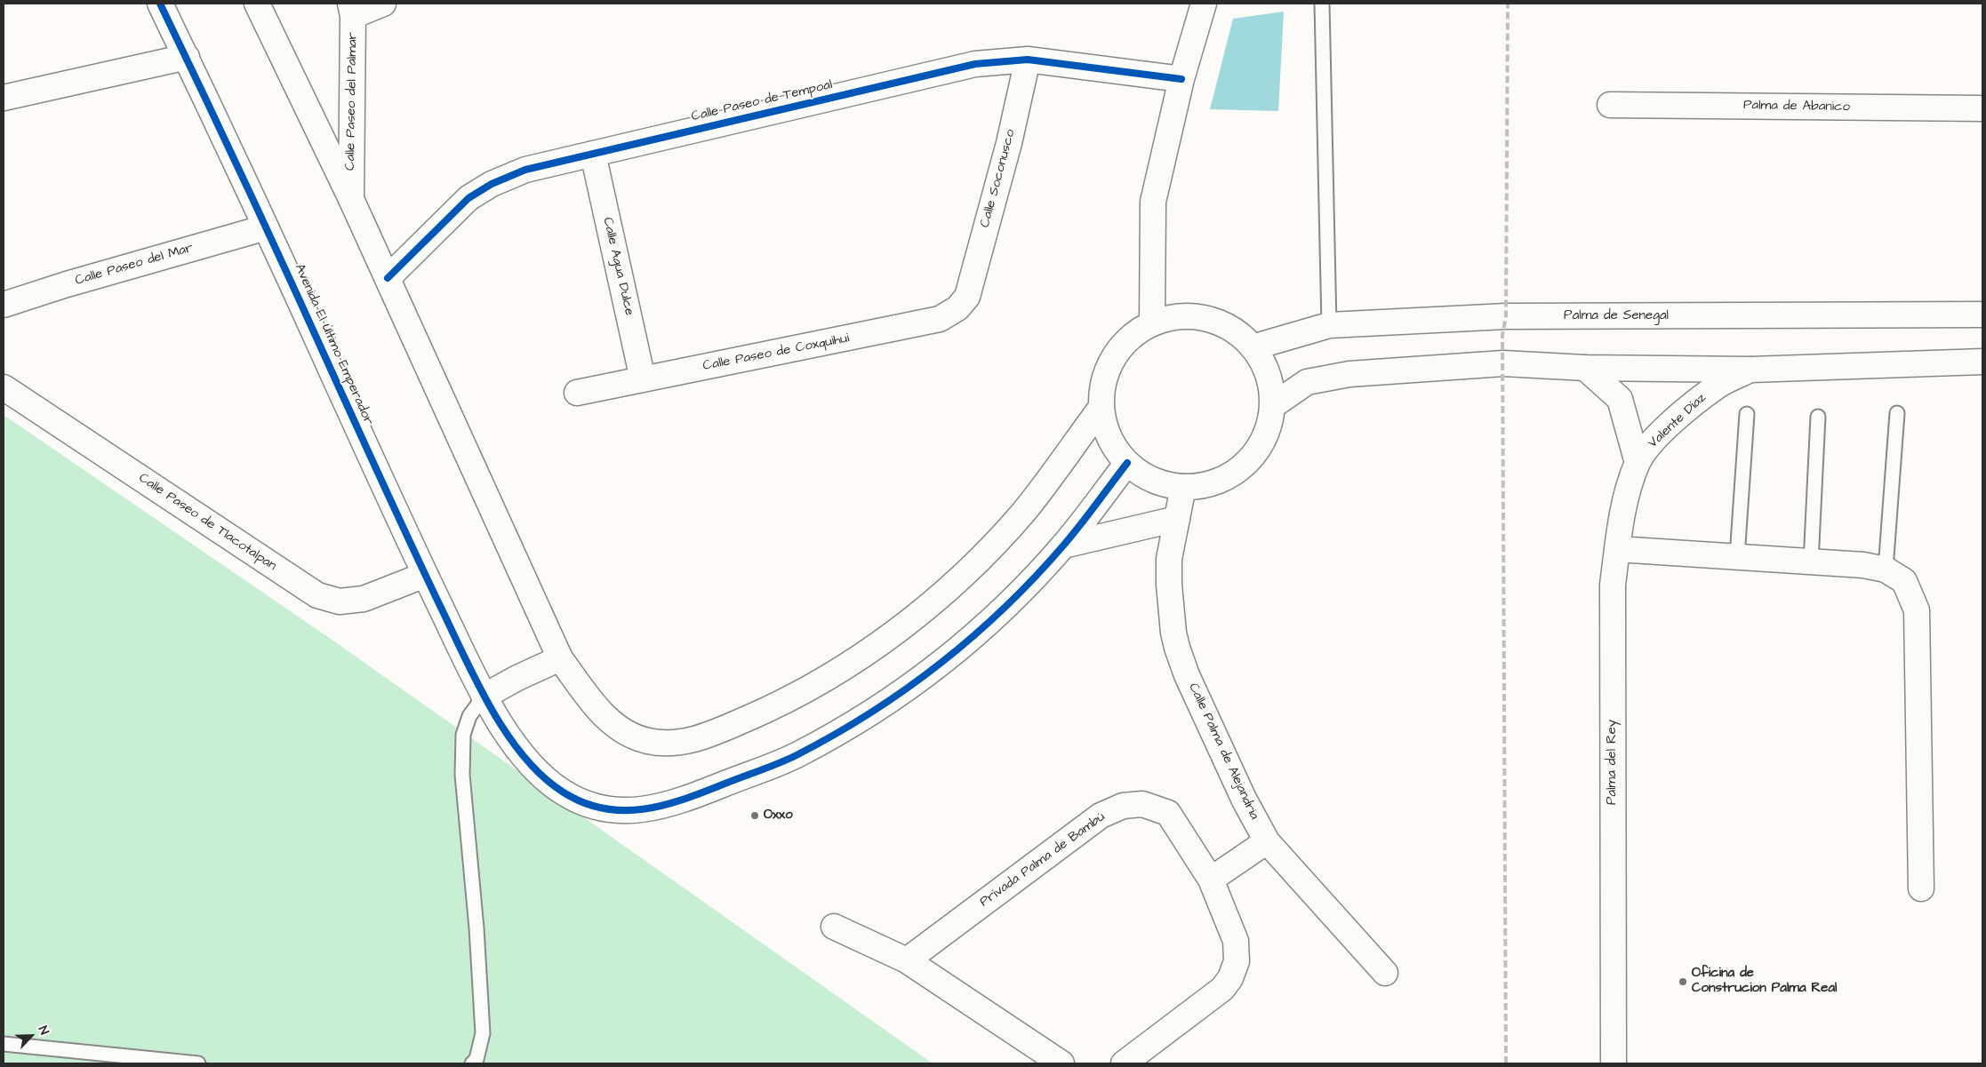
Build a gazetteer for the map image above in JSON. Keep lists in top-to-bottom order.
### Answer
{
  "streets": {
    "street": [
      "Calle Paseo del Palmar",
      "Calle Paseo de Tempoal",
      "Palma de Abanico",
      "Calle Soconusco",
      "Calle Paseo del Mar",
      "Calle Agua Dulce",
      "Palma de Senegal",
      "Avenida El Último Emperador",
      "Calle Paseo de Coxquihui",
      "Valente Díaz",
      "Calle Paseo de Tlacotalpan",
      "Calle Palma de Alejandría",
      "Palma del Rey",
      "Privada Palma de Bambú"
    ]
  },
  "crossings": [
    ["Calle Paseo de Tempoal", "Calle Soconusco"],
    ["Calle Paseo de Tempoal", "Calle Agua Dulce"],
    ["Calle Soconusco", "Calle Paseo de Coxquihui"],
    ["Calle Paseo del Mar", "Avenida El Último Emperador"],
    ["Calle Agua Dulce", "Calle Paseo de Coxquihui"],
    ["Avenida El Último Emperador", "Calle Paseo de Tlacotalpan"],
    ["Valente Díaz", "Palma del Rey"]
  ],
  "places": ["Oxxo", "Oficina de Construcion Palma Real"],
  "north": "top right"
}
